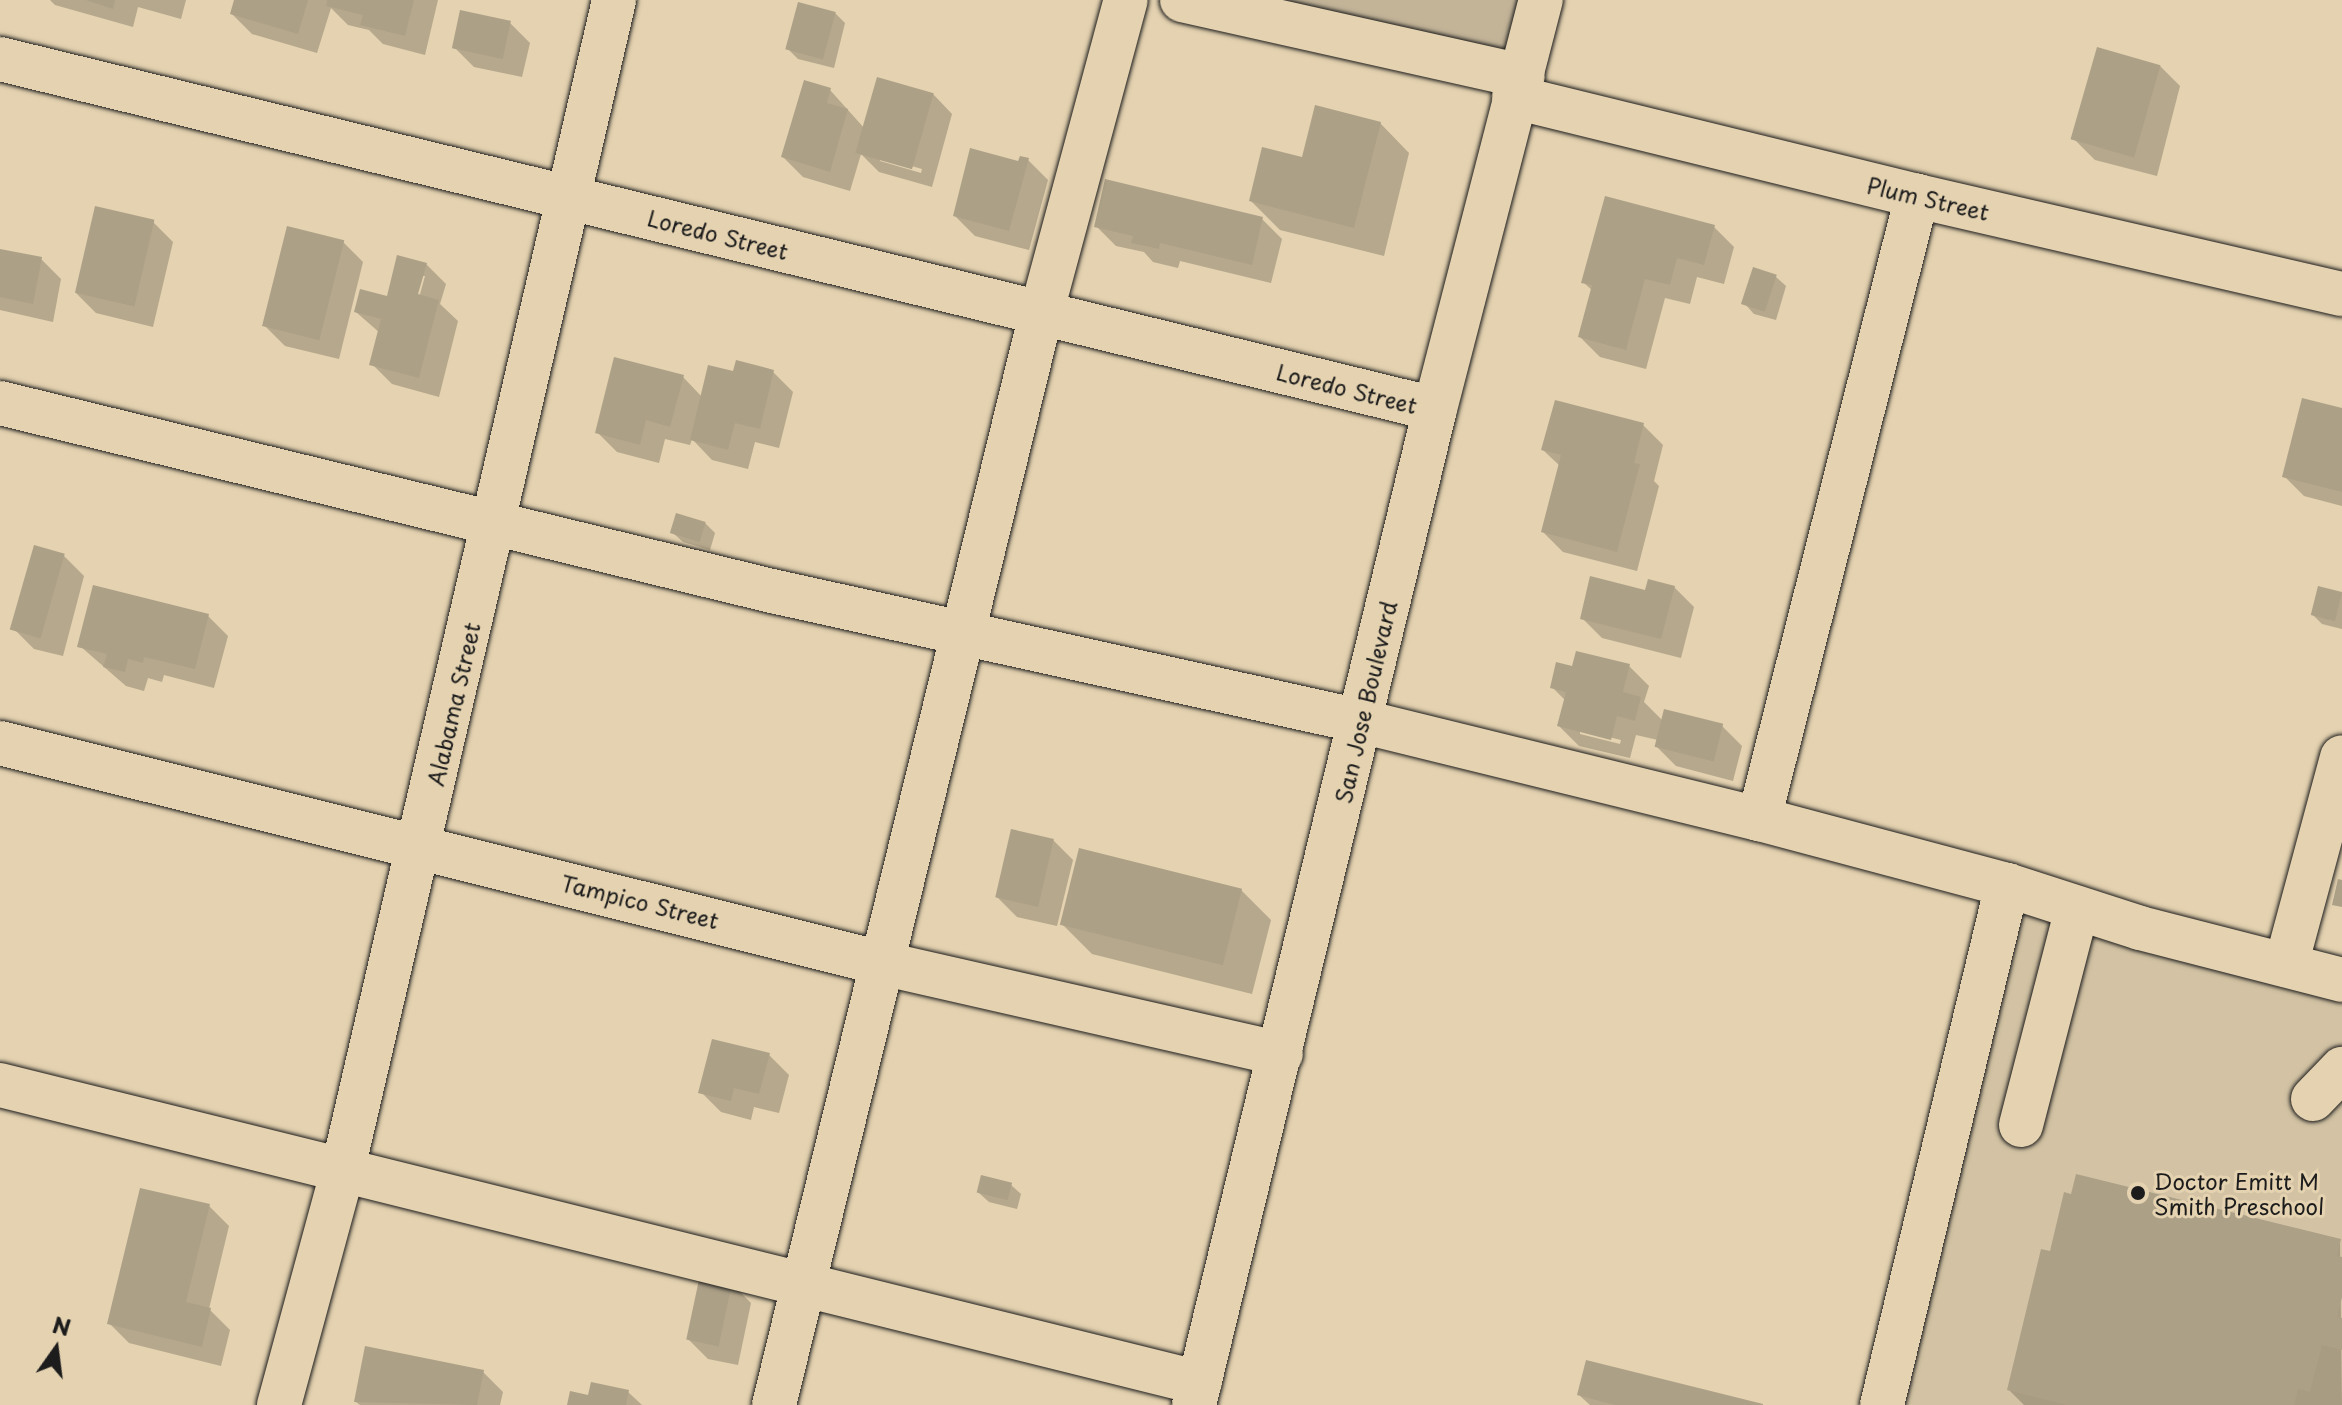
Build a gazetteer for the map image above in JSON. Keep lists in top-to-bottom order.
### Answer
{
  "streets": {
    "street": [
      "Plum Street",
      "Loredo Street",
      "San Jose Boulevard",
      "Alabama Street",
      "Tampico Street"
    ]
  },
  "crossings": [
    ["Plum Street", "San Jose Boulevard"],
    ["Loredo Street", "San Jose Boulevard"],
    ["Loredo Street", "Alabama Street"],
    ["San Jose Boulevard", "Tampico Street"],
    ["Alabama Street", "Tampico Street"]
  ],
  "places": ["Doctor Emitt M Smith Preschool"],
  "north": "top"
}
